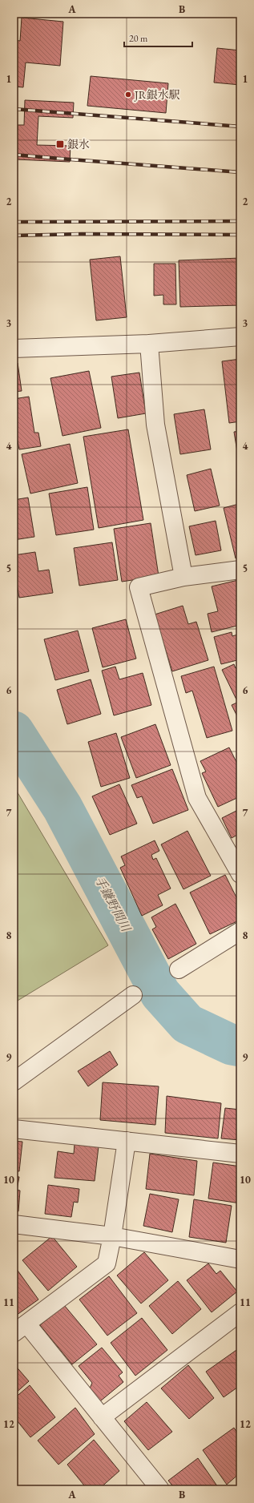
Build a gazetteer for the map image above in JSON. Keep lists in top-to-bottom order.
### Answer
{
  "water": ["手鎌野間川"],
  "places": {
    "other": ["JR銀水駅"],
    "transit": ["銀水"]
  },
  "scale_bar": "20 m",
  "grid": {
    "columns": ["A", "B"],
    "rows": [
      "1",
      "2",
      "3",
      "4",
      "5",
      "6",
      "7",
      "8",
      "9",
      "10",
      "11",
      "12"
    ]
  }
}
